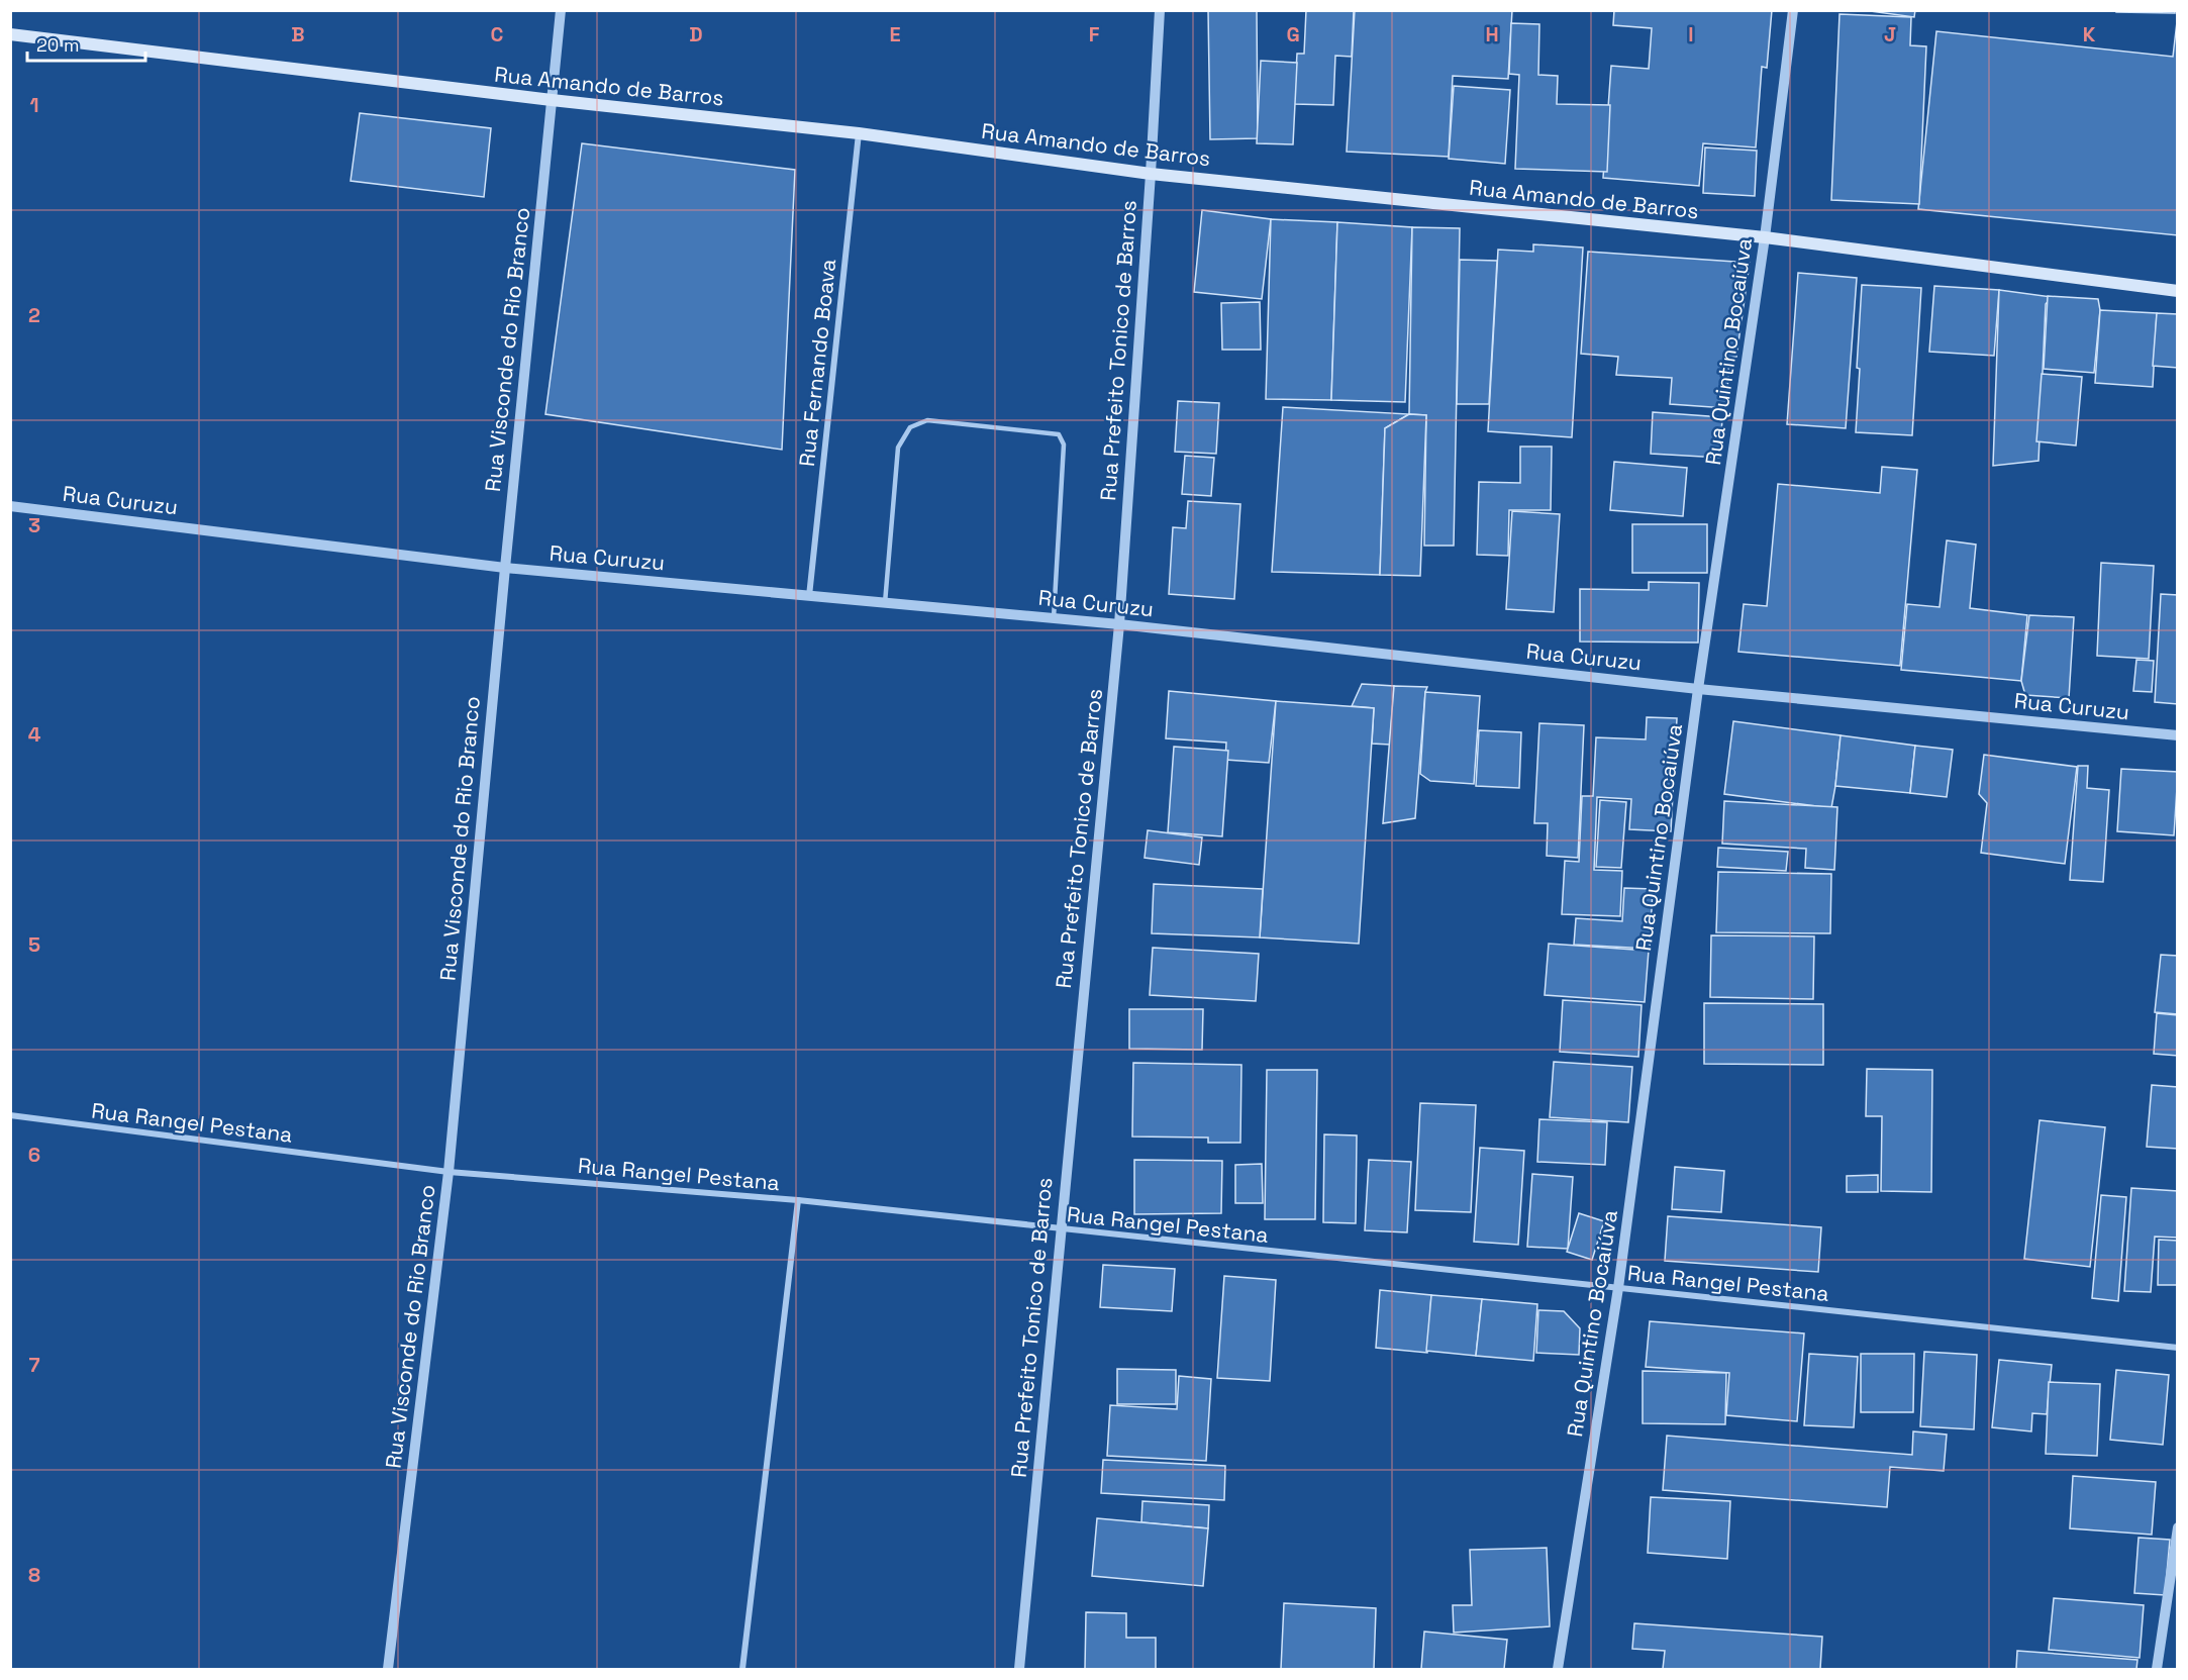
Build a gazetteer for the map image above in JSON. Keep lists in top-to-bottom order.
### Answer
{
  "streets": {
    "main road": ["Rua Amando de Barros"],
    "street": [
      "Rua Visconde do Rio Branco",
      "Rua Prefeito Tonico de Barros",
      "Rua Quintino Bocaiúva",
      "Rua Fernando Boava",
      "Rua Curuzu",
      "Rua Rangel Pestana"
    ]
  },
  "crossings": [
    ["Rua Amando de Barros", "Rua Visconde do Rio Branco"],
    ["Rua Amando de Barros", "Rua Prefeito Tonico de Barros"],
    ["Rua Amando de Barros", "Rua Quintino Bocaiúva"],
    ["Rua Amando de Barros", "Rua Fernando Boava"],
    ["Rua Visconde do Rio Branco", "Rua Curuzu"],
    ["Rua Visconde do Rio Branco", "Rua Rangel Pestana"],
    ["Rua Prefeito Tonico de Barros", "Rua Curuzu"],
    ["Rua Prefeito Tonico de Barros", "Rua Rangel Pestana"],
    ["Rua Quintino Bocaiúva", "Rua Curuzu"],
    ["Rua Quintino Bocaiúva", "Rua Rangel Pestana"],
    ["Rua Fernando Boava", "Rua Curuzu"]
  ],
  "scale_bar": "20 m",
  "grid": {
    "columns": [
      "B",
      "C",
      "D",
      "E",
      "F",
      "G",
      "H",
      "I",
      "J",
      "K"
    ],
    "rows": [
      "1",
      "2",
      "3",
      "4",
      "5",
      "6",
      "7",
      "8"
    ]
  }
}
